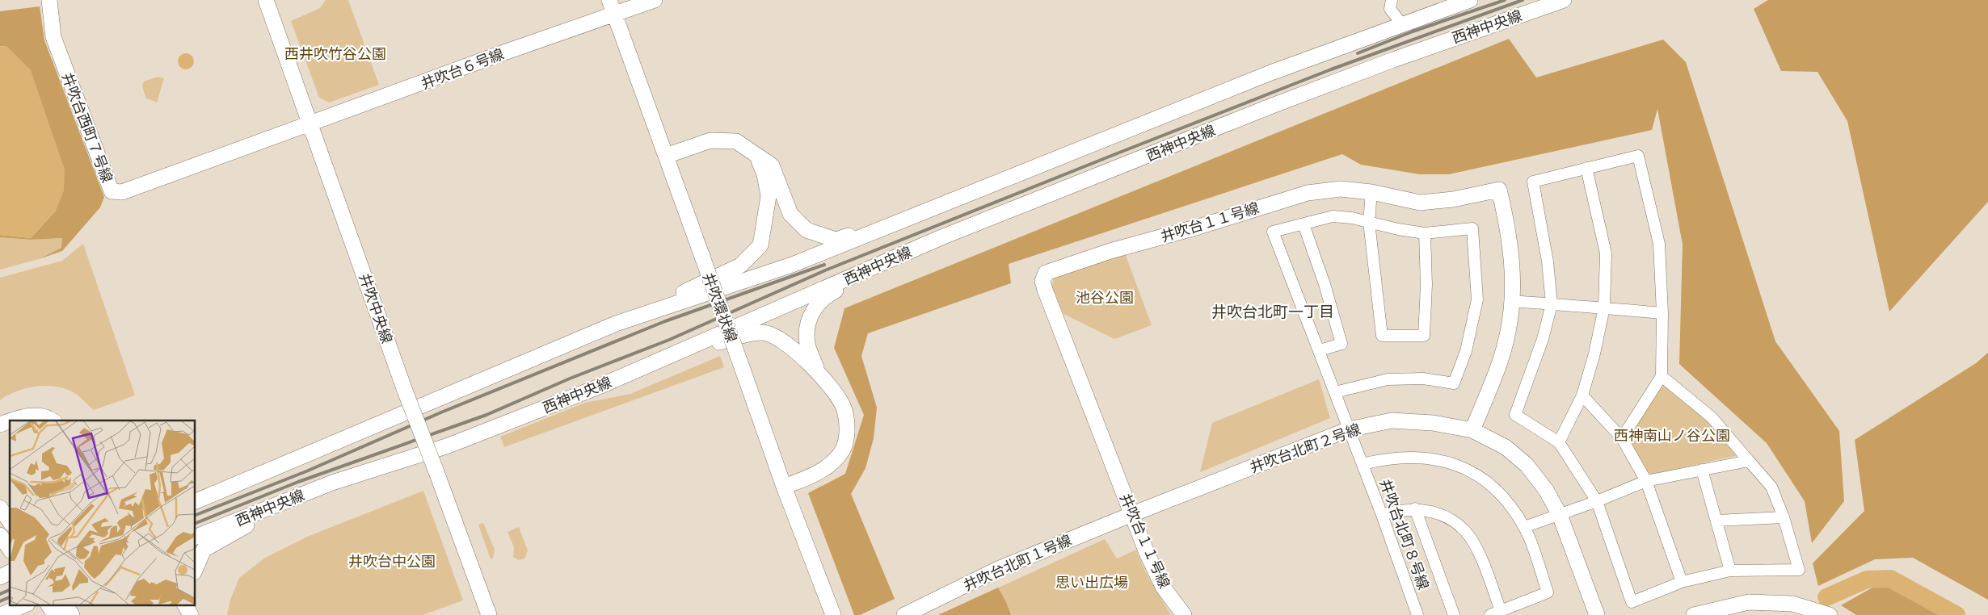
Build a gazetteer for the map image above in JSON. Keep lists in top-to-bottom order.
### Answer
{
  "streets": {
    "street": [
      "西神中央線",
      "井吹台６号線",
      "井吹台西町７号線",
      "井吹台１１号線",
      "井吹環状線",
      "井吹中央線",
      "井吹台北町２号線",
      "井吹台北町８号線",
      "井吹台北町１号線"
    ]
  },
  "crossings": [
    ["井吹台６号線", "井吹台西町７号線"],
    ["井吹台６号線", "井吹環状線"],
    ["井吹台６号線", "井吹中央線"],
    ["井吹台西町７号線", "井吹中央線"],
    ["井吹台１１号線", "井吹台北町２号線"],
    ["井吹台１１号線", "井吹台北町１号線"],
    ["井吹台北町２号線", "井吹台北町８号線"],
    ["井吹台北町２号線", "井吹台北町１号線"]
  ],
  "districts": ["井吹台北町一丁目"],
  "parks": [
    "西井吹竹谷公園",
    "池谷公園",
    "西神南山ノ谷公園",
    "井吹台中公園",
    "思い出広場"
  ]
}
